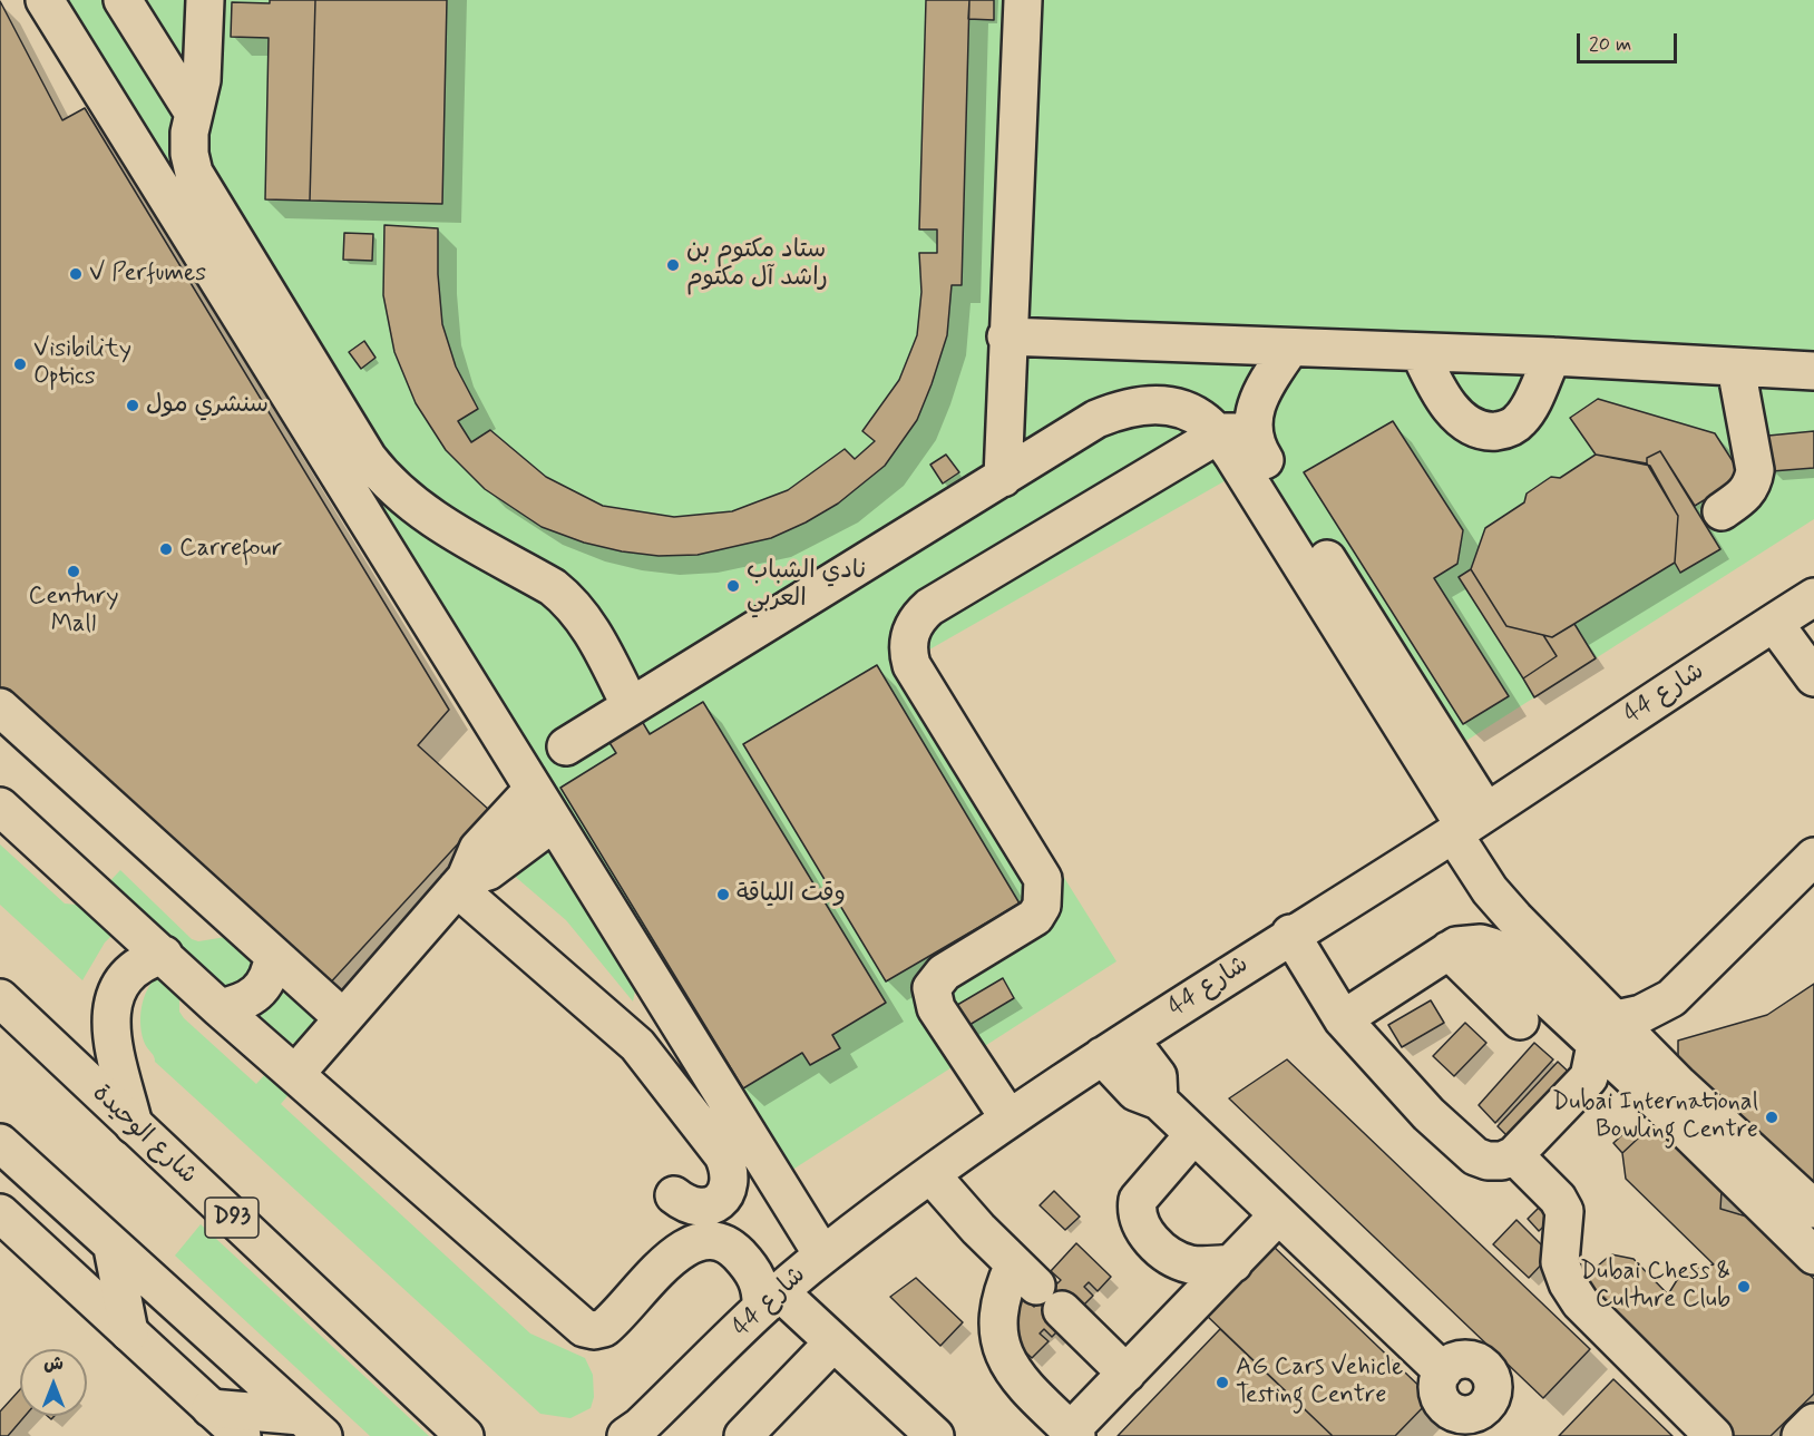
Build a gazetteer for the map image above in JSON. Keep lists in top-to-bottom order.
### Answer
{
  "streets": {
    "street": ["شارع 44", "شارع الوحيدة", "D93"]
  },
  "places": [
    "ستاد مكتوم بن راشد آل مكتوم",
    "V Perfumes",
    "Visibility Optics",
    "سنشري مول",
    "Carrefour",
    "Century Mall",
    "نادي الشباب العربي",
    "وقت اللياقة",
    "Dubai International Bowling Centre",
    "Dubai Chess & Culture Club",
    "AG Cars Vehicle Testing Centre"
  ],
  "scale_bar": "20 m",
  "north": "top"
}
